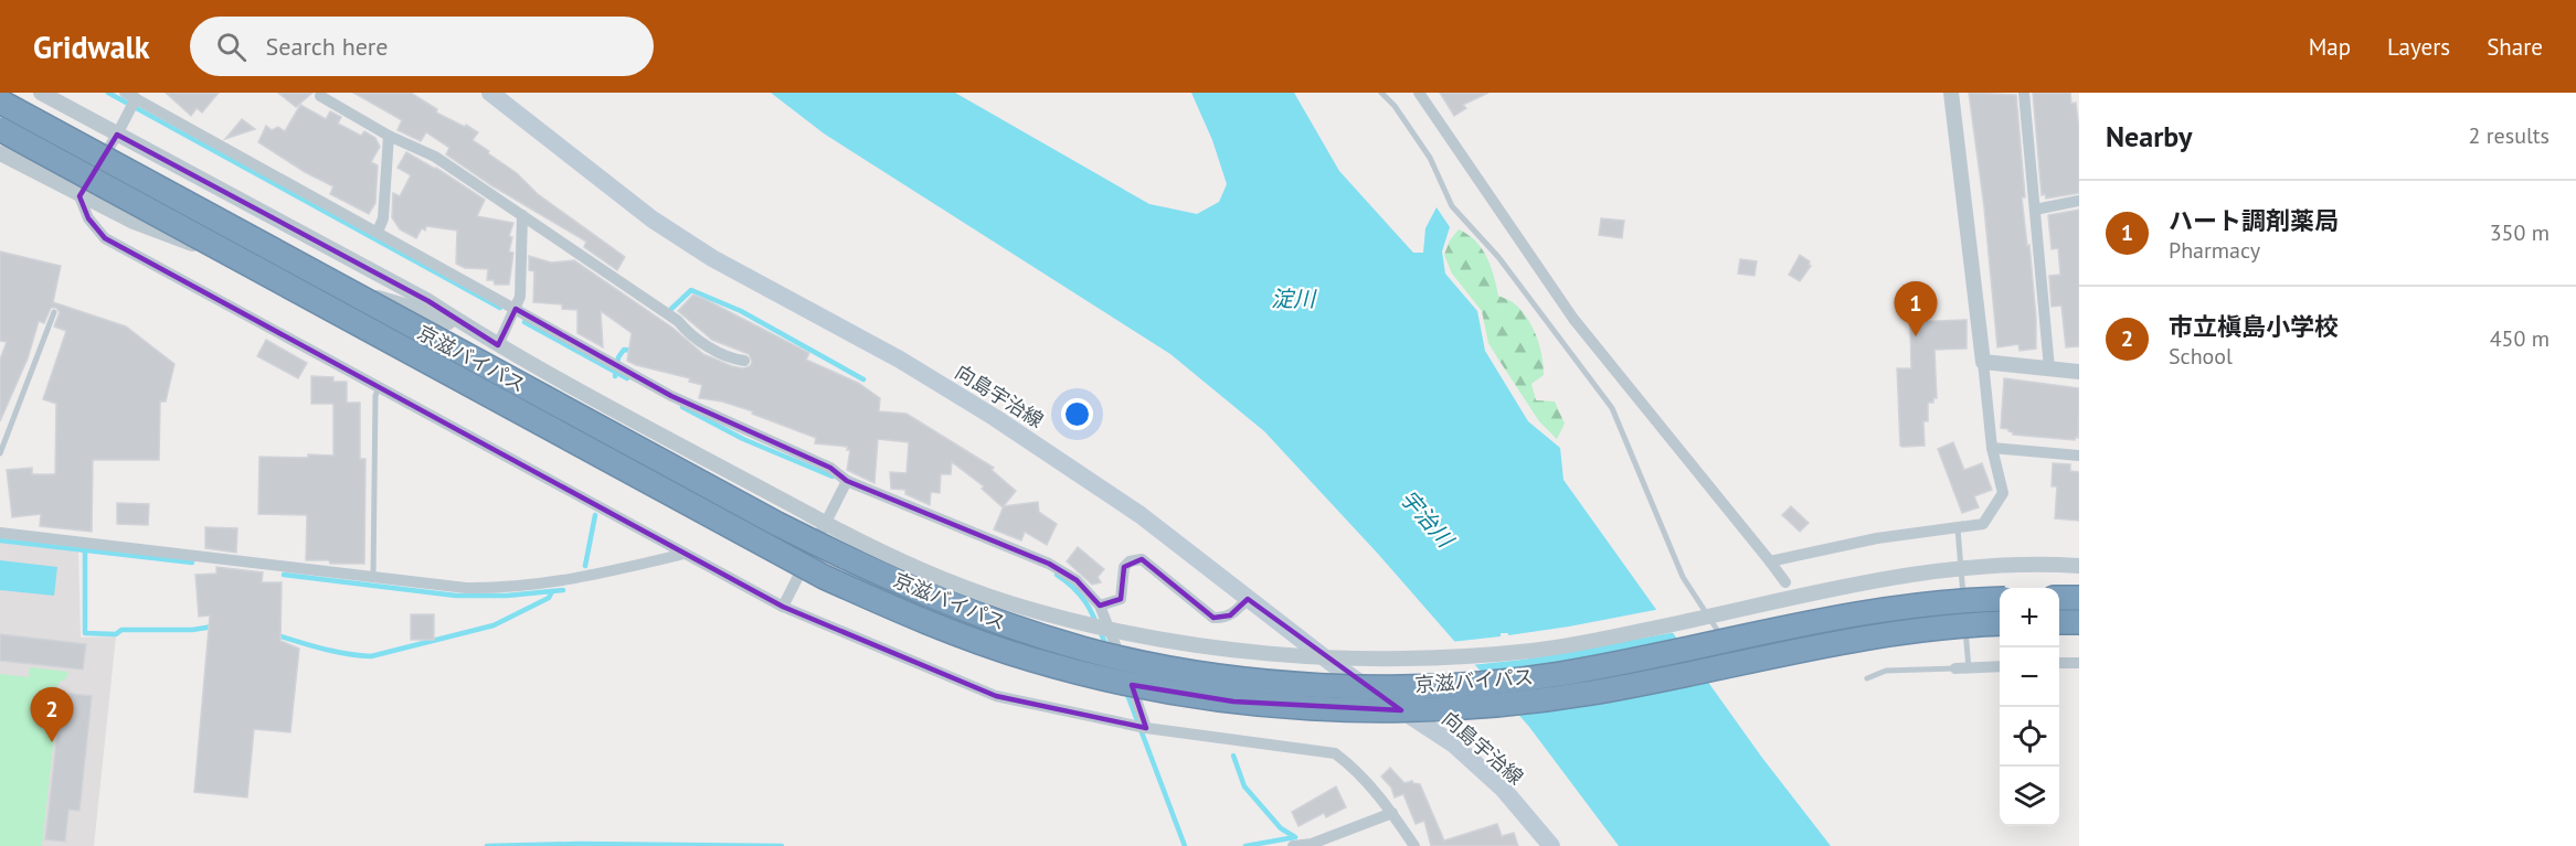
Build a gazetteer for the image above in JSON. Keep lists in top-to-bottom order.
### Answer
{
  "streets": {
    "highway": ["京滋バイパス"],
    "main road": ["向島宇治線"]
  },
  "water": ["淀川", "宇治川"],
  "page": {
    "header": "Gridwalk",
    "search": "Search here",
    "nav": ["Map", "Layers", "Share"],
    "heading": ["Nearby", "2 results"],
    "list": [
      {
        "mark": "1",
        "name": "ハート調剤薬局",
        "note": "Pharmacy",
        "value": "350 m"
      },
      {
        "mark": "2",
        "name": "市立槇島小学校",
        "note": "School",
        "value": "450 m"
      }
    ],
    "pins": ["1", "2"],
    "map_buttons": ["+", "−"]
  }
}
